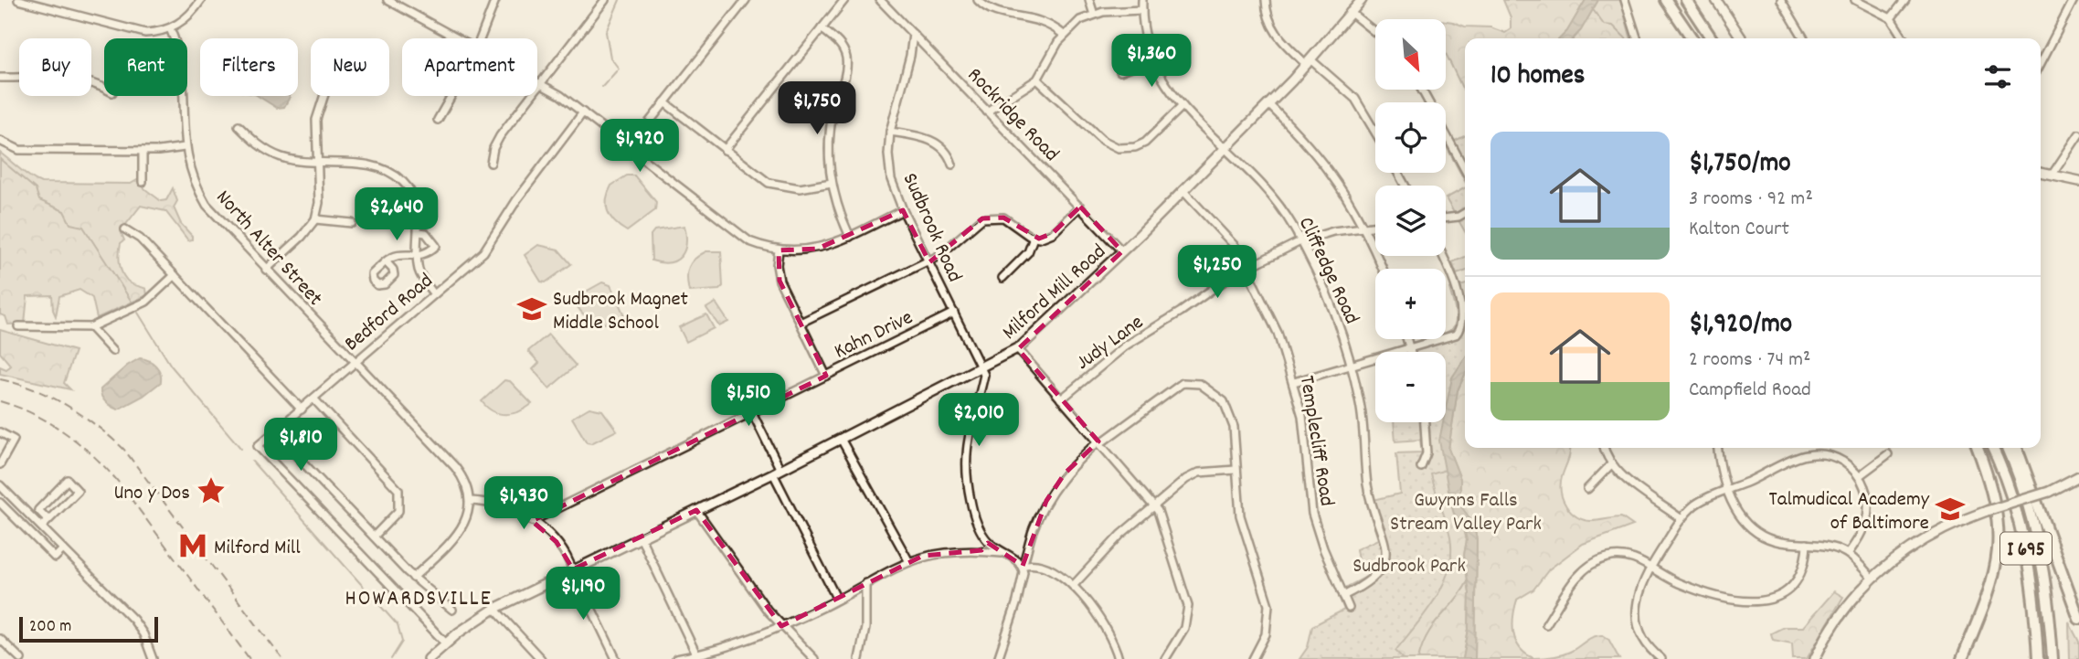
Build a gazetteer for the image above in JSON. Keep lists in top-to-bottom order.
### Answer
{
  "streets": {
    "highway": ["I 695"],
    "main road": ["Milford Mill Road"],
    "street": [
      "Rockridge Road",
      "Sudbrook Road",
      "North Alter Street",
      "Cliffedge Road",
      "Bedford Road",
      "Kahn Drive",
      "Judy Lane",
      "Templecliff Road"
    ]
  },
  "crossings": [
    ["Rockridge Road", "Sudbrook Road"],
    ["Rockridge Road", "Milford Mill Road"],
    ["Sudbrook Road", "Milford Mill Road"],
    ["Sudbrook Road", "Kahn Drive"],
    ["North Alter Street", "Bedford Road"],
    ["Cliffedge Road", "Milford Mill Road"],
    ["Cliffedge Road", "Judy Lane"],
    ["Cliffedge Road", "Templecliff Road"],
    ["Milford Mill Road", "Bedford Road"],
    ["Milford Mill Road", "Templecliff Road"],
    ["Judy Lane", "Templecliff Road"]
  ],
  "districts": ["HOWARDSVILLE"],
  "parks": ["Gwynns Falls Stream Valley Park", "Sudbrook Park"],
  "places": {
    "school or university": ["Sudbrook Magnet Middle School", "Talmudical Academy of Baltimore"],
    "place": ["Uno y Dos"],
    "metro station": ["Milford Mill"]
  },
  "scale_bar": "200 m",
  "north": "bottom right",
  "page": {
    "map_buttons": ["+", "−"],
    "price": [
      "$1,360",
      "$1,750",
      "$1,920",
      "$2,640",
      "$1,250",
      "$1,510",
      "$2,010",
      "$1,810",
      "$1,930",
      "$1,190"
    ],
    "chip": [
      "Buy",
      "Rent",
      "Filters",
      "New",
      "Apartment"
    ],
    "heading": "10 homes",
    "list": [
      {
        "name": "$1,750/mo",
        "note": "3 rooms · 92 m² · Kalton Court"
      },
      {
        "name": "$1,920/mo",
        "note": "2 rooms · 74 m² · Campfield Road"
      }
    ],
    "scale": "200 m"
  }
}
